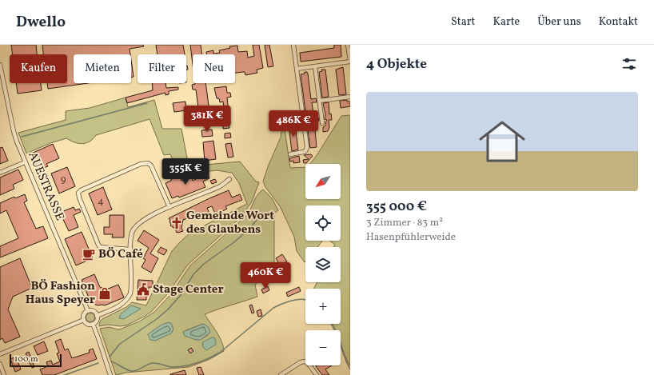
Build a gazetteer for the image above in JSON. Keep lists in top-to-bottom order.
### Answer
{
  "streets": {
    "street": ["AUESTRASSE"]
  },
  "places": {
    "church": ["Gemeinde Wort des Glaubens"],
    "cafe": ["BÖ Café"],
    "public building": ["Stage Center"],
    "shop": ["BÖ Fashion Haus Speyer"]
  },
  "house_numbers": ["9", "4"],
  "scale_bar": "100 m",
  "north": "bottom left",
  "page": {
    "header": "Dwello",
    "nav": [
      "Start",
      "Karte",
      "Über uns",
      "Kontakt"
    ],
    "heading": "4 Objekte",
    "chip": [
      "Kaufen",
      "Mieten",
      "Filter",
      "Neu"
    ],
    "list": [
      {
        "name": "355 000 €",
        "note": "3 Zimmer · 83 m² · Hasenpfühlerweide"
      }
    ],
    "price": [
      "381K €",
      "486K €",
      "355K €",
      "460K €"
    ],
    "map_buttons": ["+", "−"],
    "scale": "100 m"
  }
}
